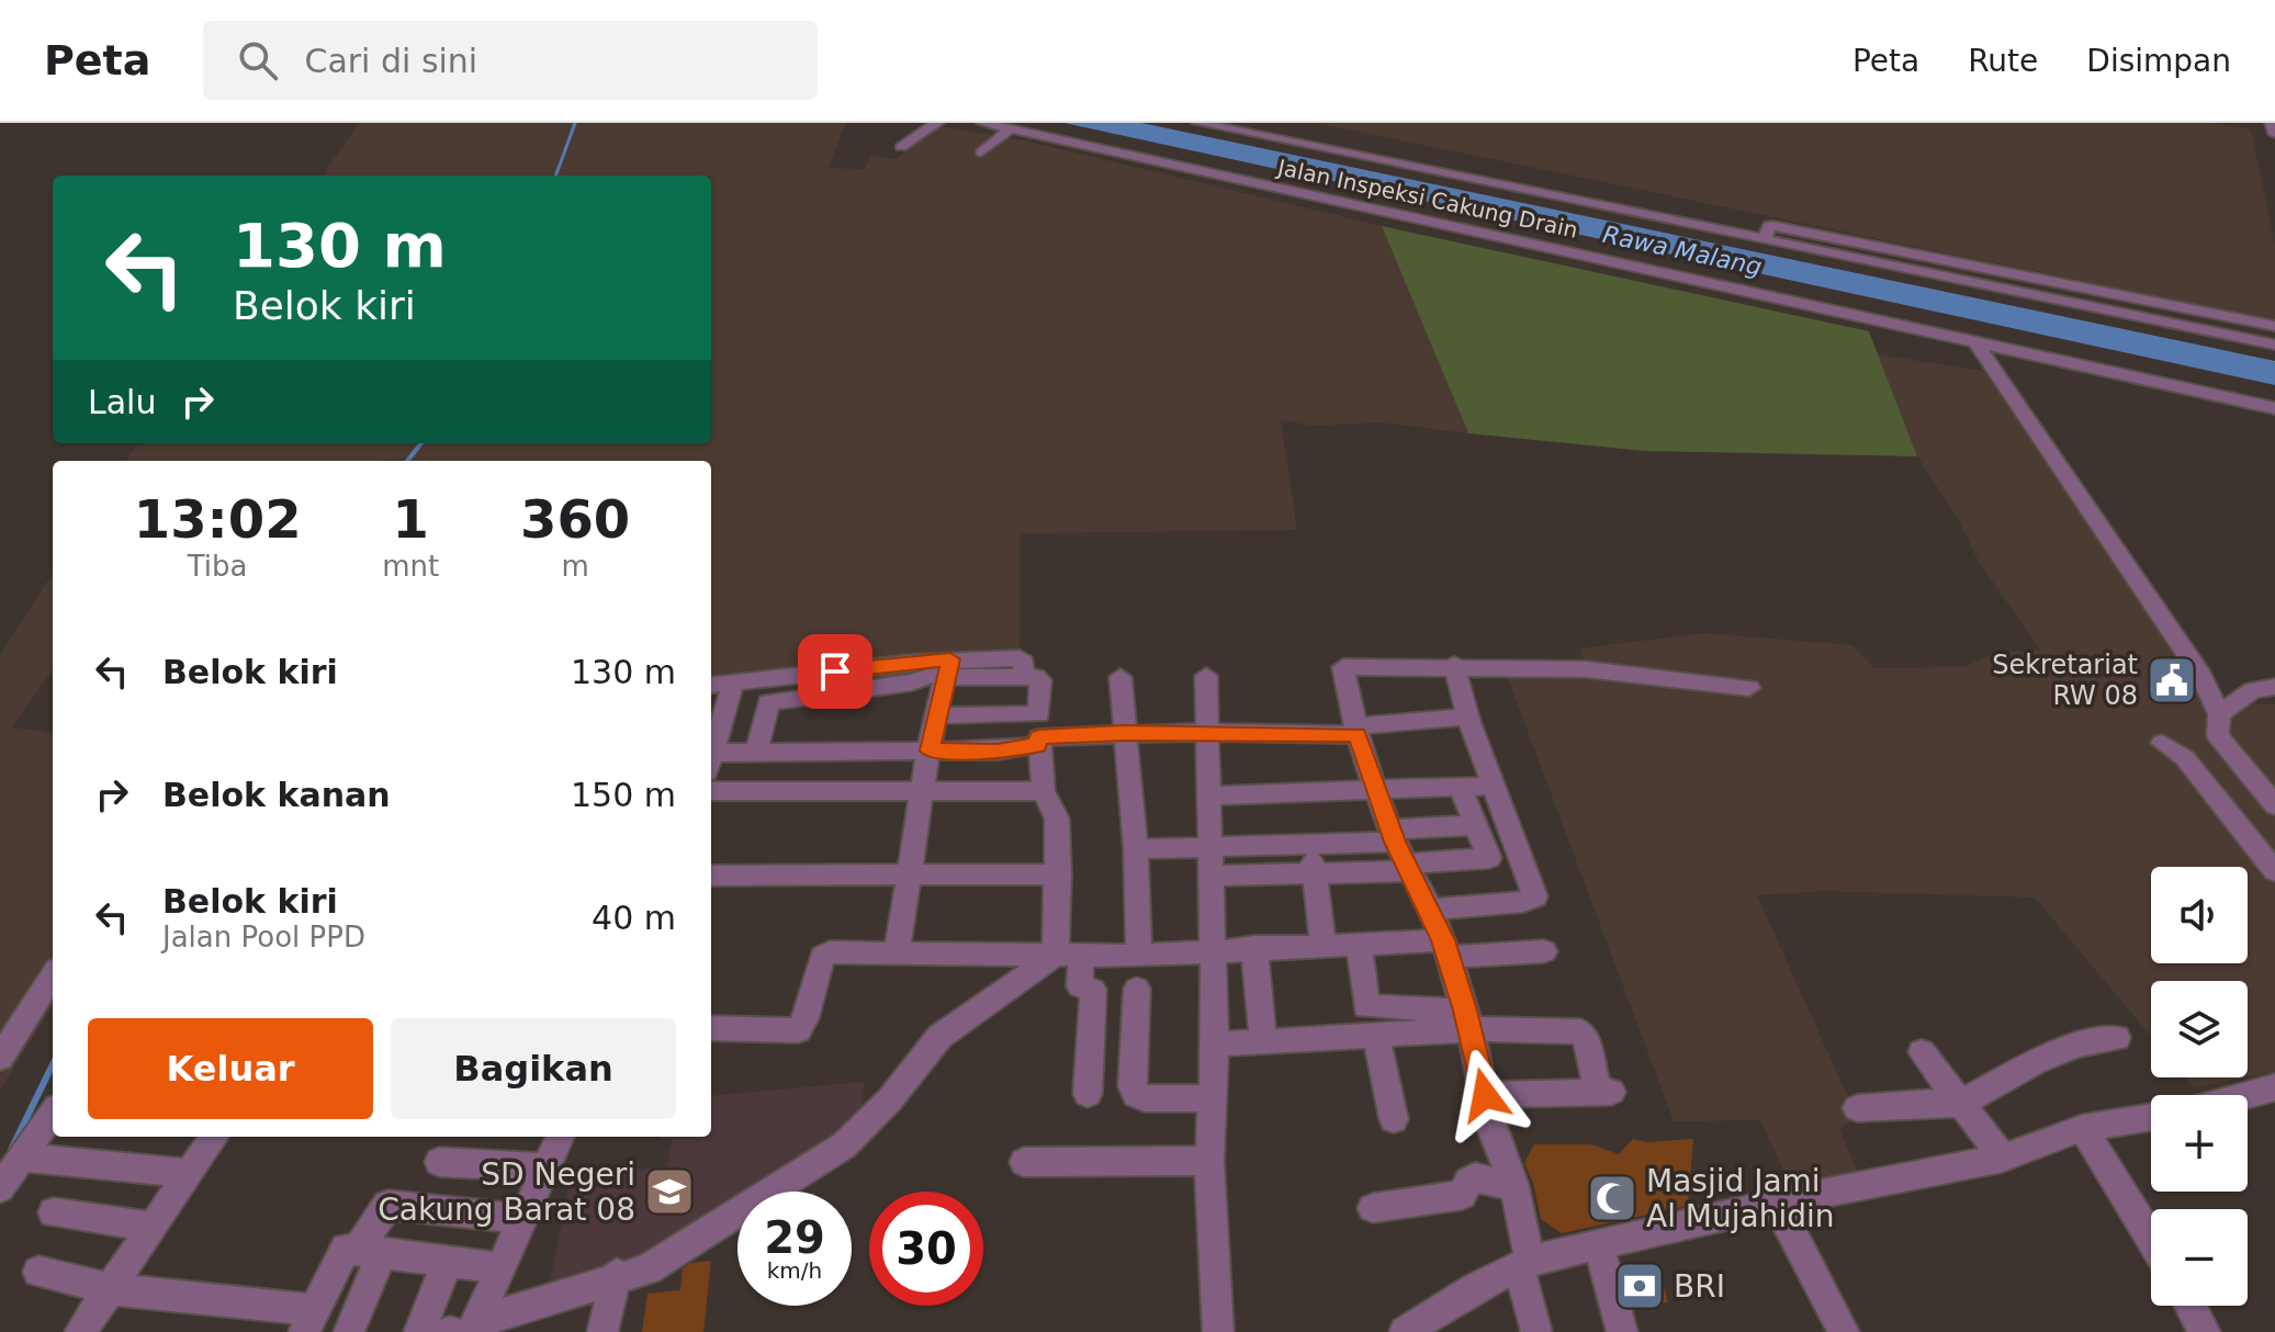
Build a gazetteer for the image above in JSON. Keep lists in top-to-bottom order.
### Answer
{
  "streets": {
    "street": ["Jalan Inspeksi Cakung Drain"]
  },
  "water": ["Rawa Malang"],
  "places": {
    "public building": ["Sekretariat RW 08"],
    "school or university": ["SD Negeri Cakung Barat 08"],
    "mosque": ["Masjid Jami Al Mujahidin"],
    "bank": ["BRI"]
  },
  "page": {
    "header": "Peta",
    "search": "Cari di sini",
    "nav": ["Peta", "Rute", "Disimpan"],
    "turn": ["130 m", "Belok kiri"],
    "then": "Lalu",
    "eta": [
      "13:02",
      "Tiba",
      "1",
      "mnt",
      "360",
      "m"
    ],
    "list": [
      {
        "name": "Belok kiri",
        "value": "130 m"
      },
      {
        "name": "Belok kanan",
        "value": "150 m"
      },
      {
        "name": "Belok kiri",
        "note": "Jalan Pool PPD",
        "value": "40 m"
      }
    ],
    "map_buttons": ["+", "−"],
    "buttons": ["Keluar", "Bagikan"],
    "speed": "29 km/h",
    "limit": "30"
  }
}
